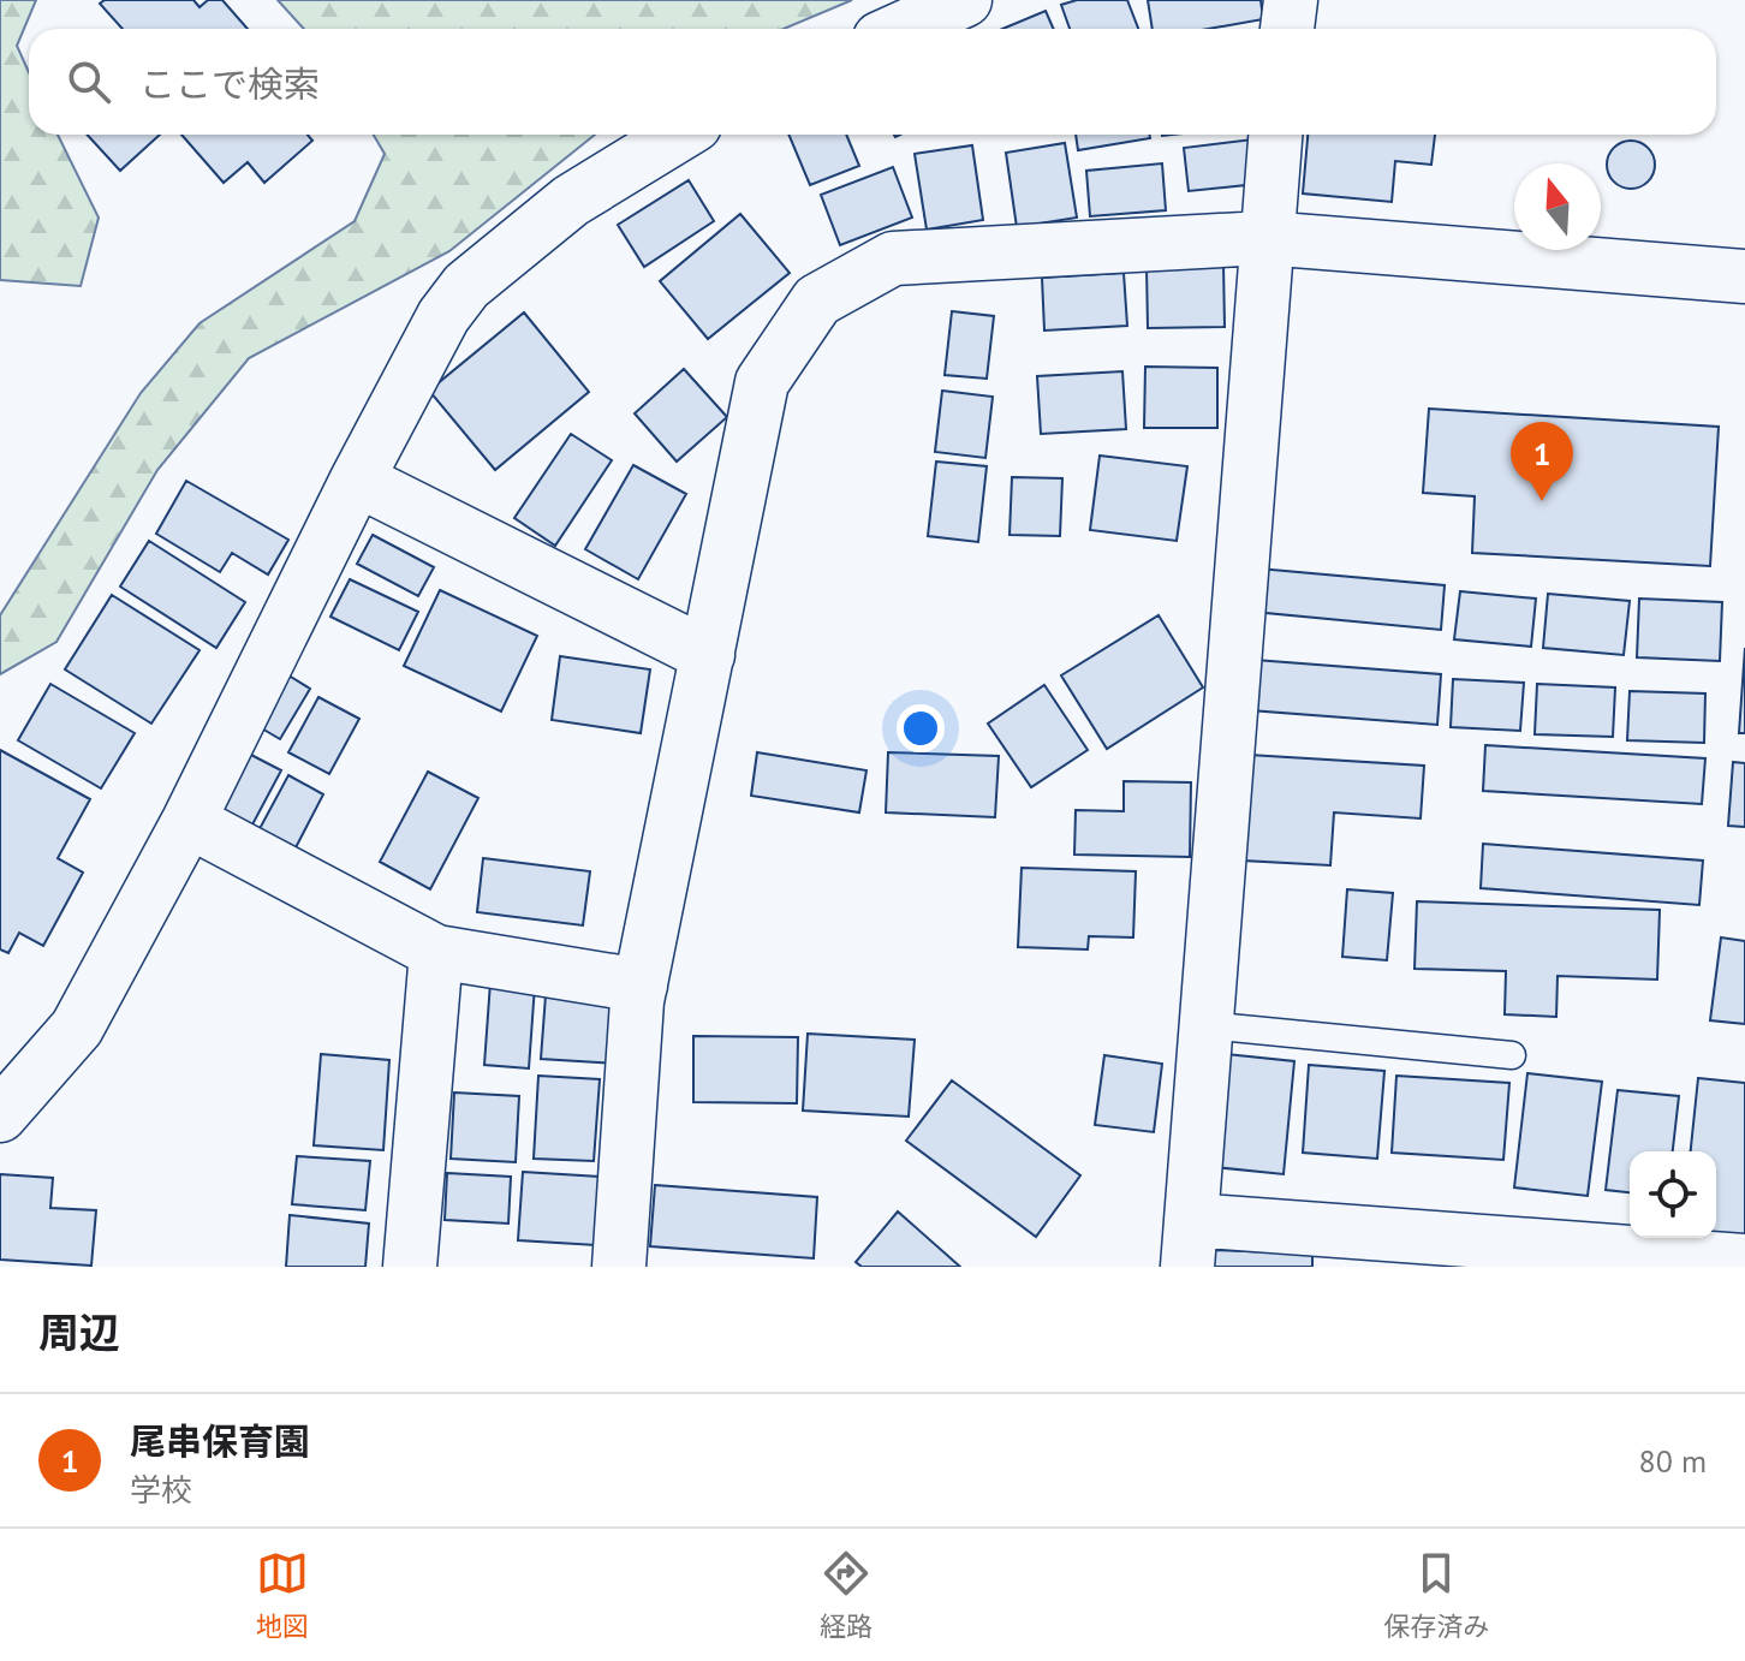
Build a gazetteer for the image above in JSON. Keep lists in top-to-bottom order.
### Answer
{
  "north": "top",
  "page": {
    "search": "ここで検索",
    "pins": "1",
    "heading": "周辺",
    "list": [
      {
        "mark": "1",
        "name": "尾串保育園",
        "note": "学校",
        "value": "80 m"
      }
    ],
    "nav": ["地図", "経路", "保存済み"]
  }
}
